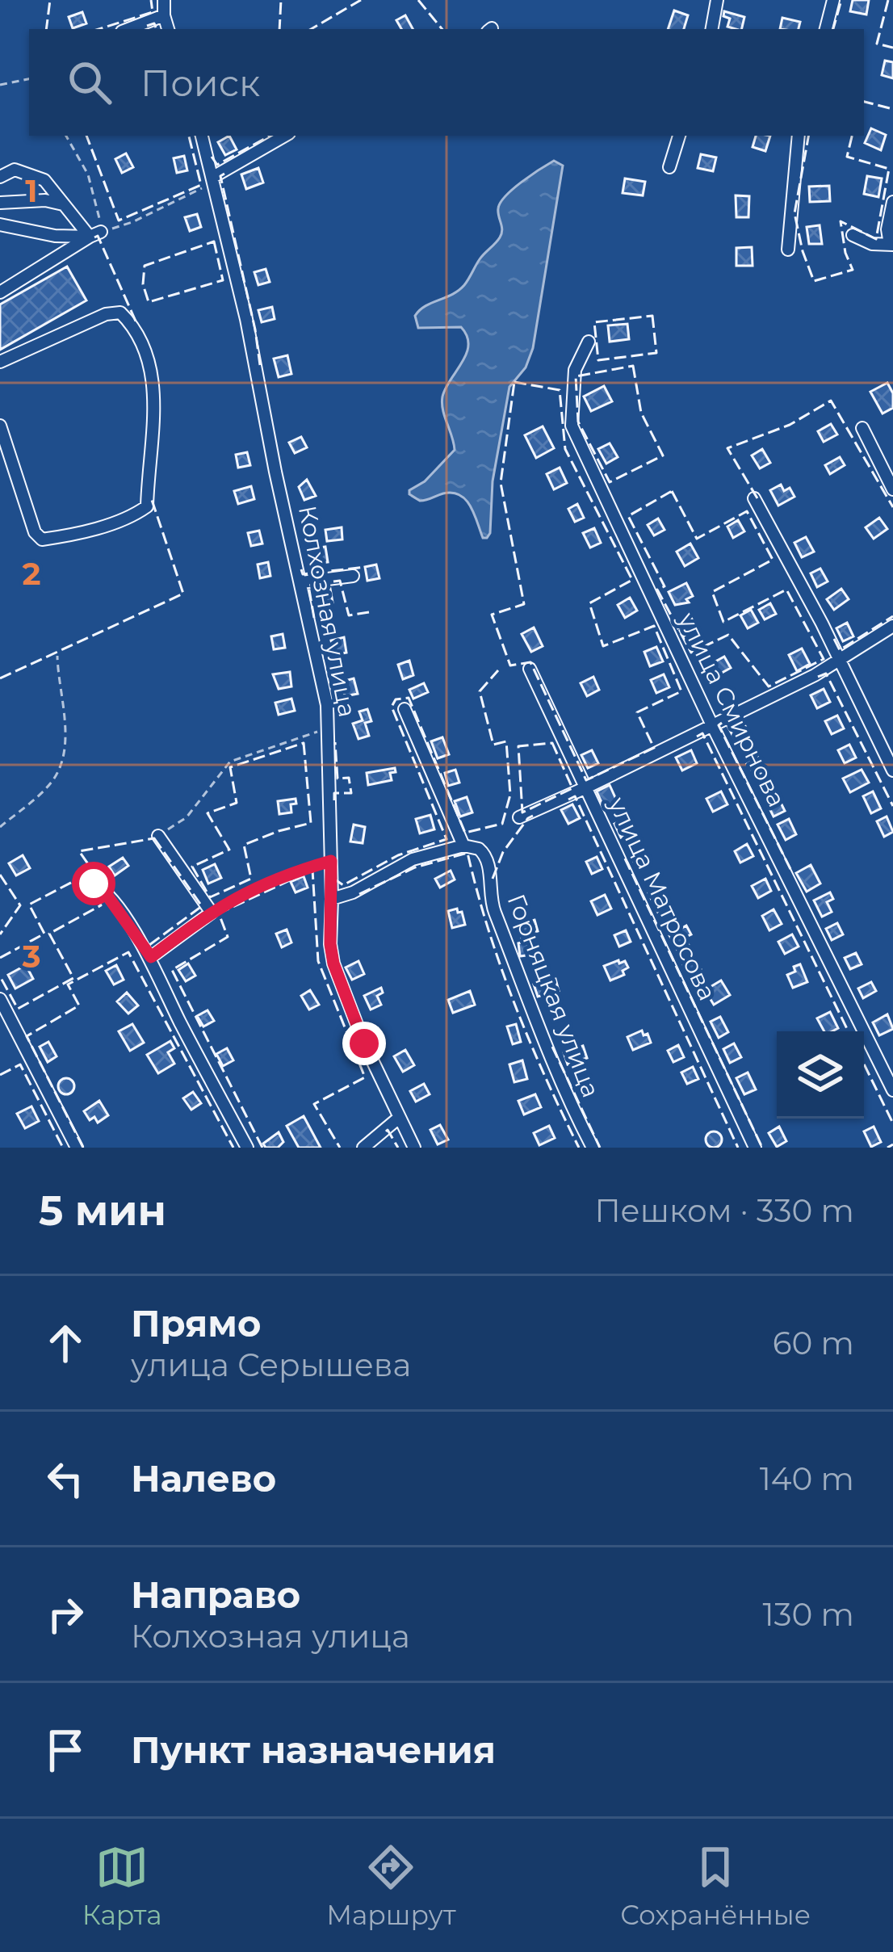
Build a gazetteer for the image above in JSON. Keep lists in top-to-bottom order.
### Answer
{
  "streets": {
    "street": [
      "Колхозная улица",
      "улица Смирнова",
      "улица Матросова",
      "Горняцкая улица"
    ]
  },
  "page": {
    "search": "Поиск",
    "heading": ["5 мин", "Пешком · 330 m"],
    "list": [
      ["Прямо", "улица Серышева", "60 m"],
      ["Налево", "140 m"],
      ["Направо", "Колхозная улица", "130 m"],
      "Пункт назначения"
    ],
    "nav": ["Карта", "Маршрут", "Сохранённые"]
  },
  "grid": {
    "rows": ["1", "2", "3"]
  }
}
